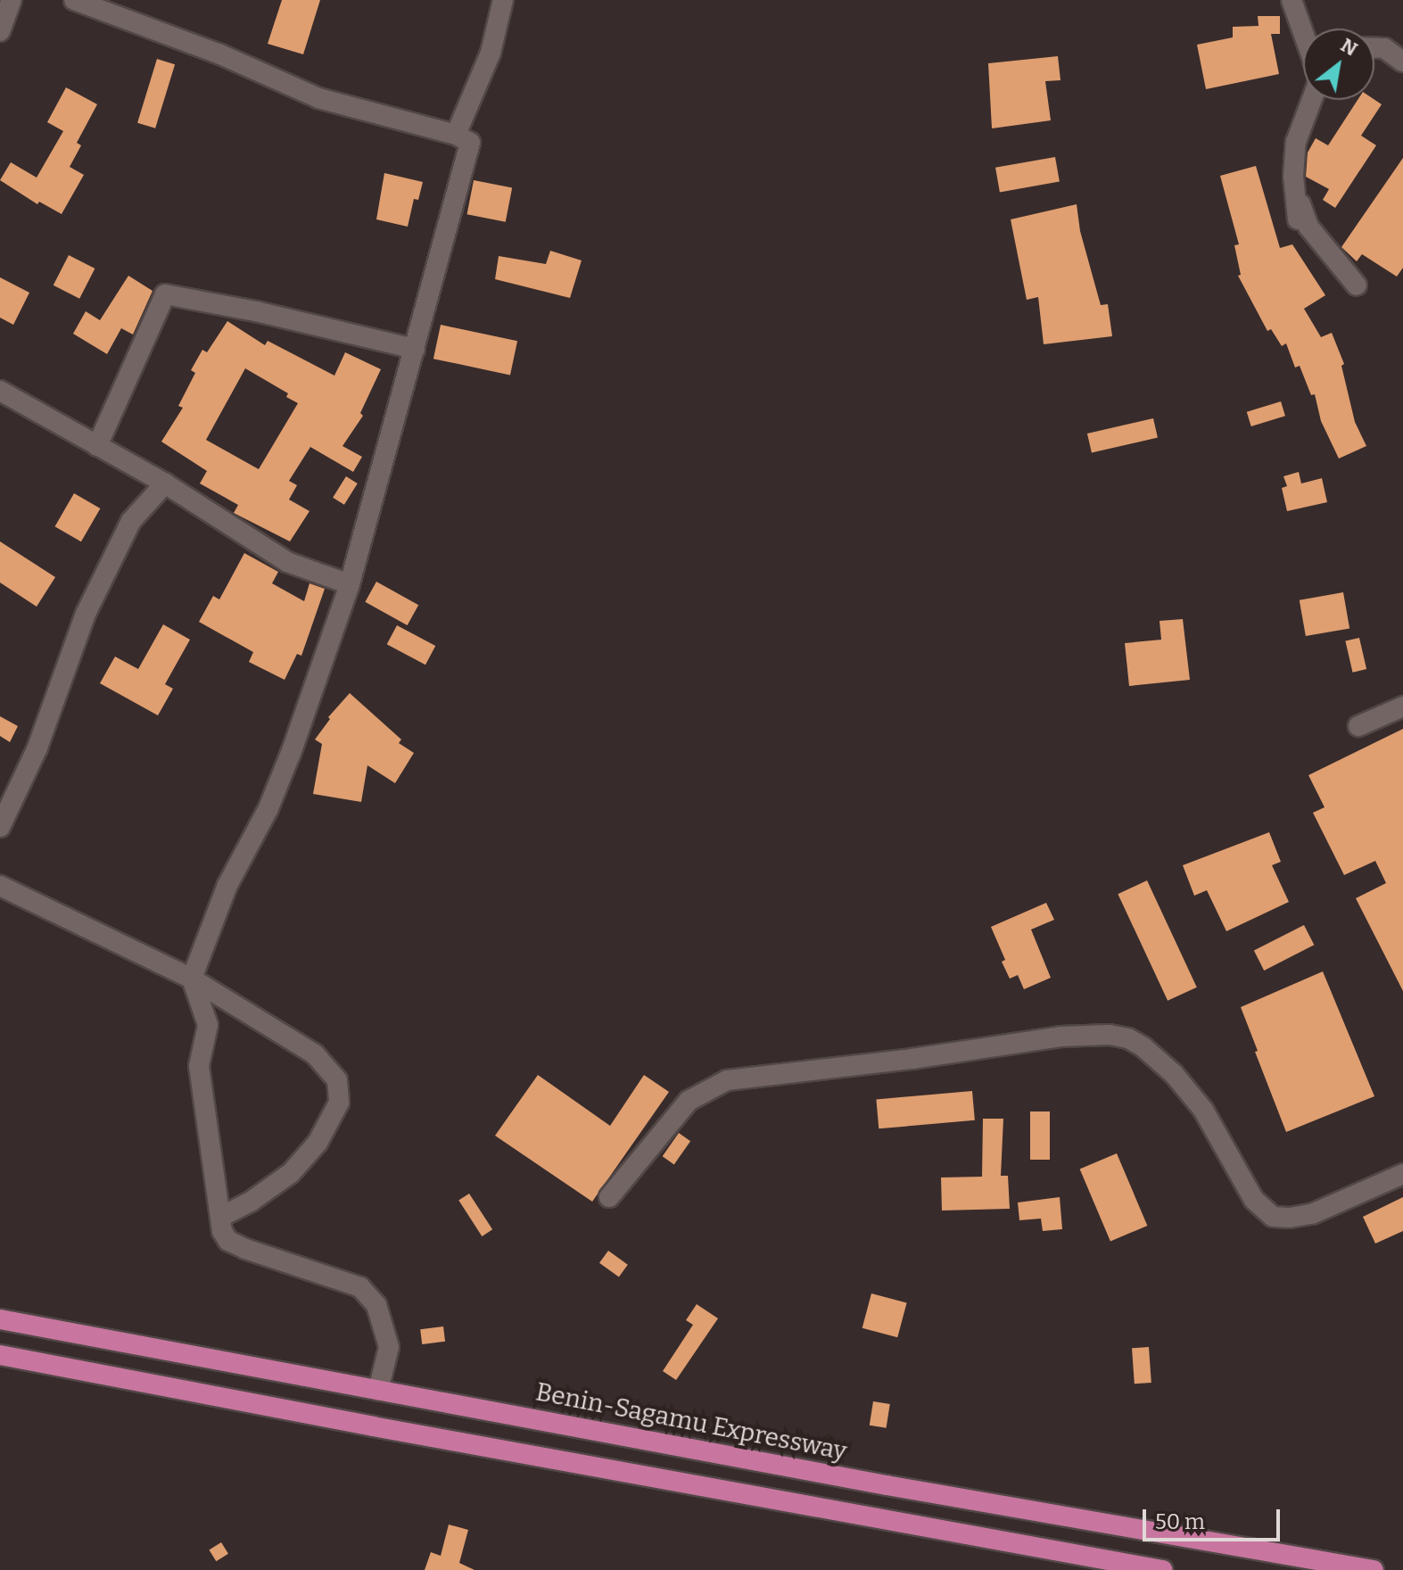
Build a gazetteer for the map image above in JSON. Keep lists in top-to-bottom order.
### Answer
{
  "streets": {
    "highway": ["Benin-Sagamu Expressway"]
  },
  "scale_bar": "50 m",
  "north": "top right"
}
